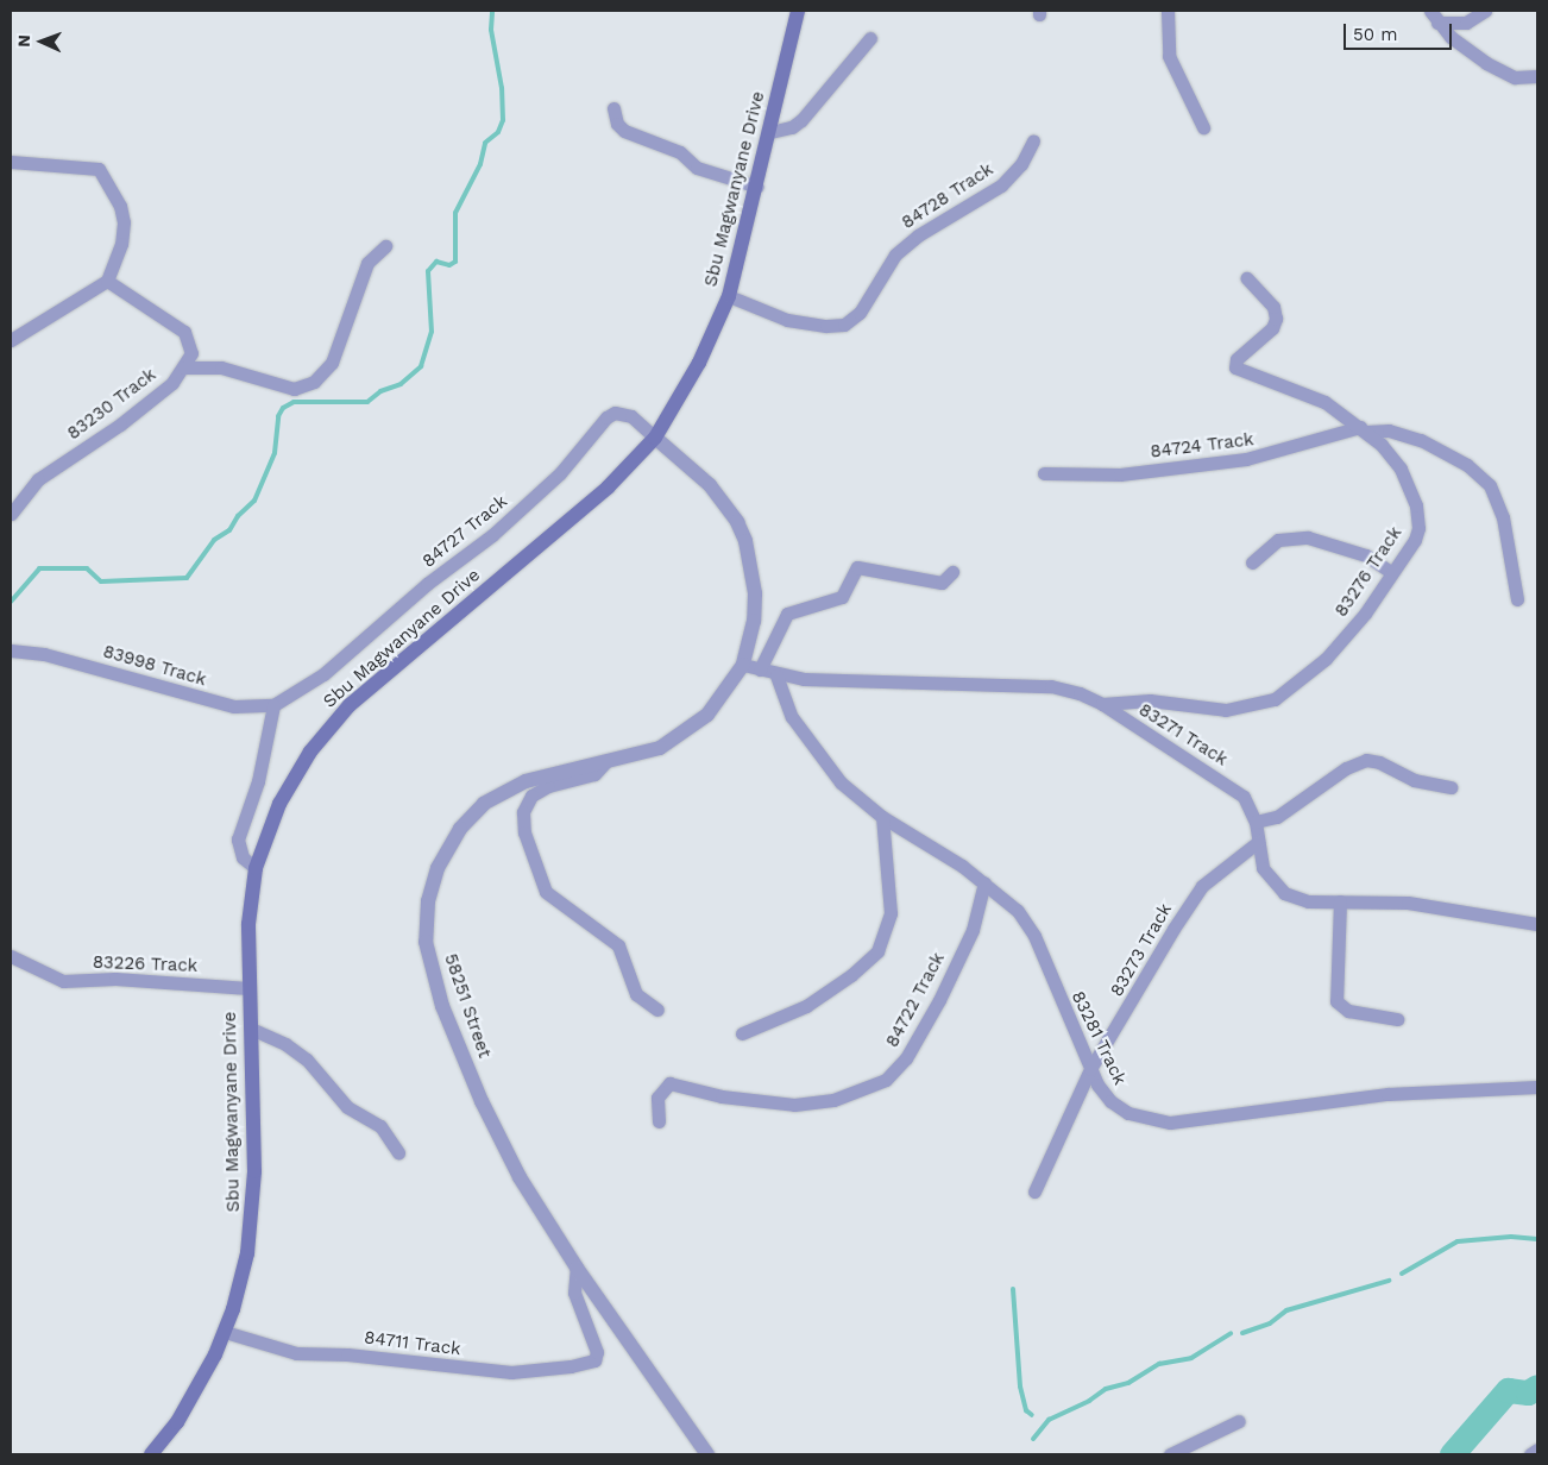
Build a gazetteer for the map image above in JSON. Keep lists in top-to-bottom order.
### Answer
{
  "streets": {
    "main road": ["Sbu Magwanyane Drive"],
    "street": [
      "84728 Track",
      "83230 Track",
      "84724 Track",
      "84727 Track",
      "83276 Track",
      "83998 Track",
      "83271 Track",
      "83273 Track",
      "83226 Track",
      "84722 Track",
      "58251 Street",
      "83281 Track",
      "84711 Track"
    ]
  },
  "crossings": [
    ["Sbu Magwanyane Drive", "84728 Track"],
    ["Sbu Magwanyane Drive", "84727 Track"],
    ["Sbu Magwanyane Drive", "83226 Track"],
    ["Sbu Magwanyane Drive", "58251 Street"],
    ["Sbu Magwanyane Drive", "84711 Track"],
    ["84724 Track", "83276 Track"],
    ["84727 Track", "83998 Track"],
    ["84727 Track", "58251 Street"],
    ["83276 Track", "83271 Track"],
    ["83271 Track", "83273 Track"],
    ["83271 Track", "58251 Street"],
    ["83271 Track", "83281 Track"],
    ["83273 Track", "83281 Track"],
    ["84722 Track", "83281 Track"],
    ["58251 Street", "84711 Track"]
  ],
  "scale_bar": "50 m",
  "north": "left"
}
